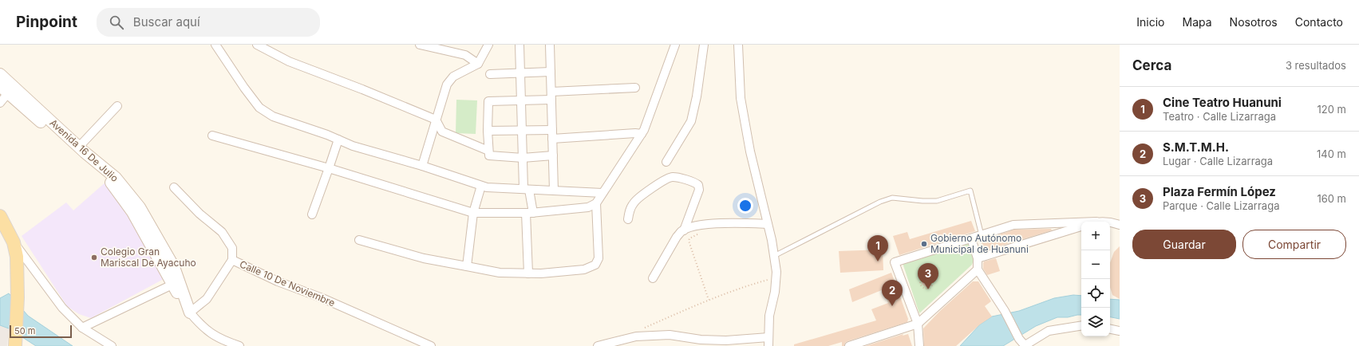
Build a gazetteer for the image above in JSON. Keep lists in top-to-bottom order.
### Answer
{
  "streets": {
    "street": ["Avenida 16 De Julio", "Calle 10 De Noviembre"]
  },
  "places": ["Gobierno Autónomo Municipal de Huanuni", "Colegio Gran Mariscal De Ayacuho"],
  "scale_bar": "50 m",
  "page": {
    "header": "Pinpoint",
    "search": "Buscar aquí",
    "nav": [
      "Inicio",
      "Mapa",
      "Nosotros",
      "Contacto"
    ],
    "heading": ["Cerca", "3 resultados"],
    "list": [
      {
        "mark": "1",
        "name": "Cine Teatro Huanuni",
        "note": "Teatro · Calle Lizarraga",
        "value": "120 m"
      },
      {
        "mark": "2",
        "name": "S.M.T.M.H.",
        "note": "Lugar · Calle Lizarraga",
        "value": "140 m"
      },
      {
        "mark": "3",
        "name": "Plaza Fermín López",
        "note": "Parque · Calle Lizarraga",
        "value": "160 m"
      }
    ],
    "buttons": ["Guardar", "Compartir"],
    "map_buttons": ["+", "−"],
    "pins": ["1", "3", "2"],
    "scale": "50 m"
  }
}
